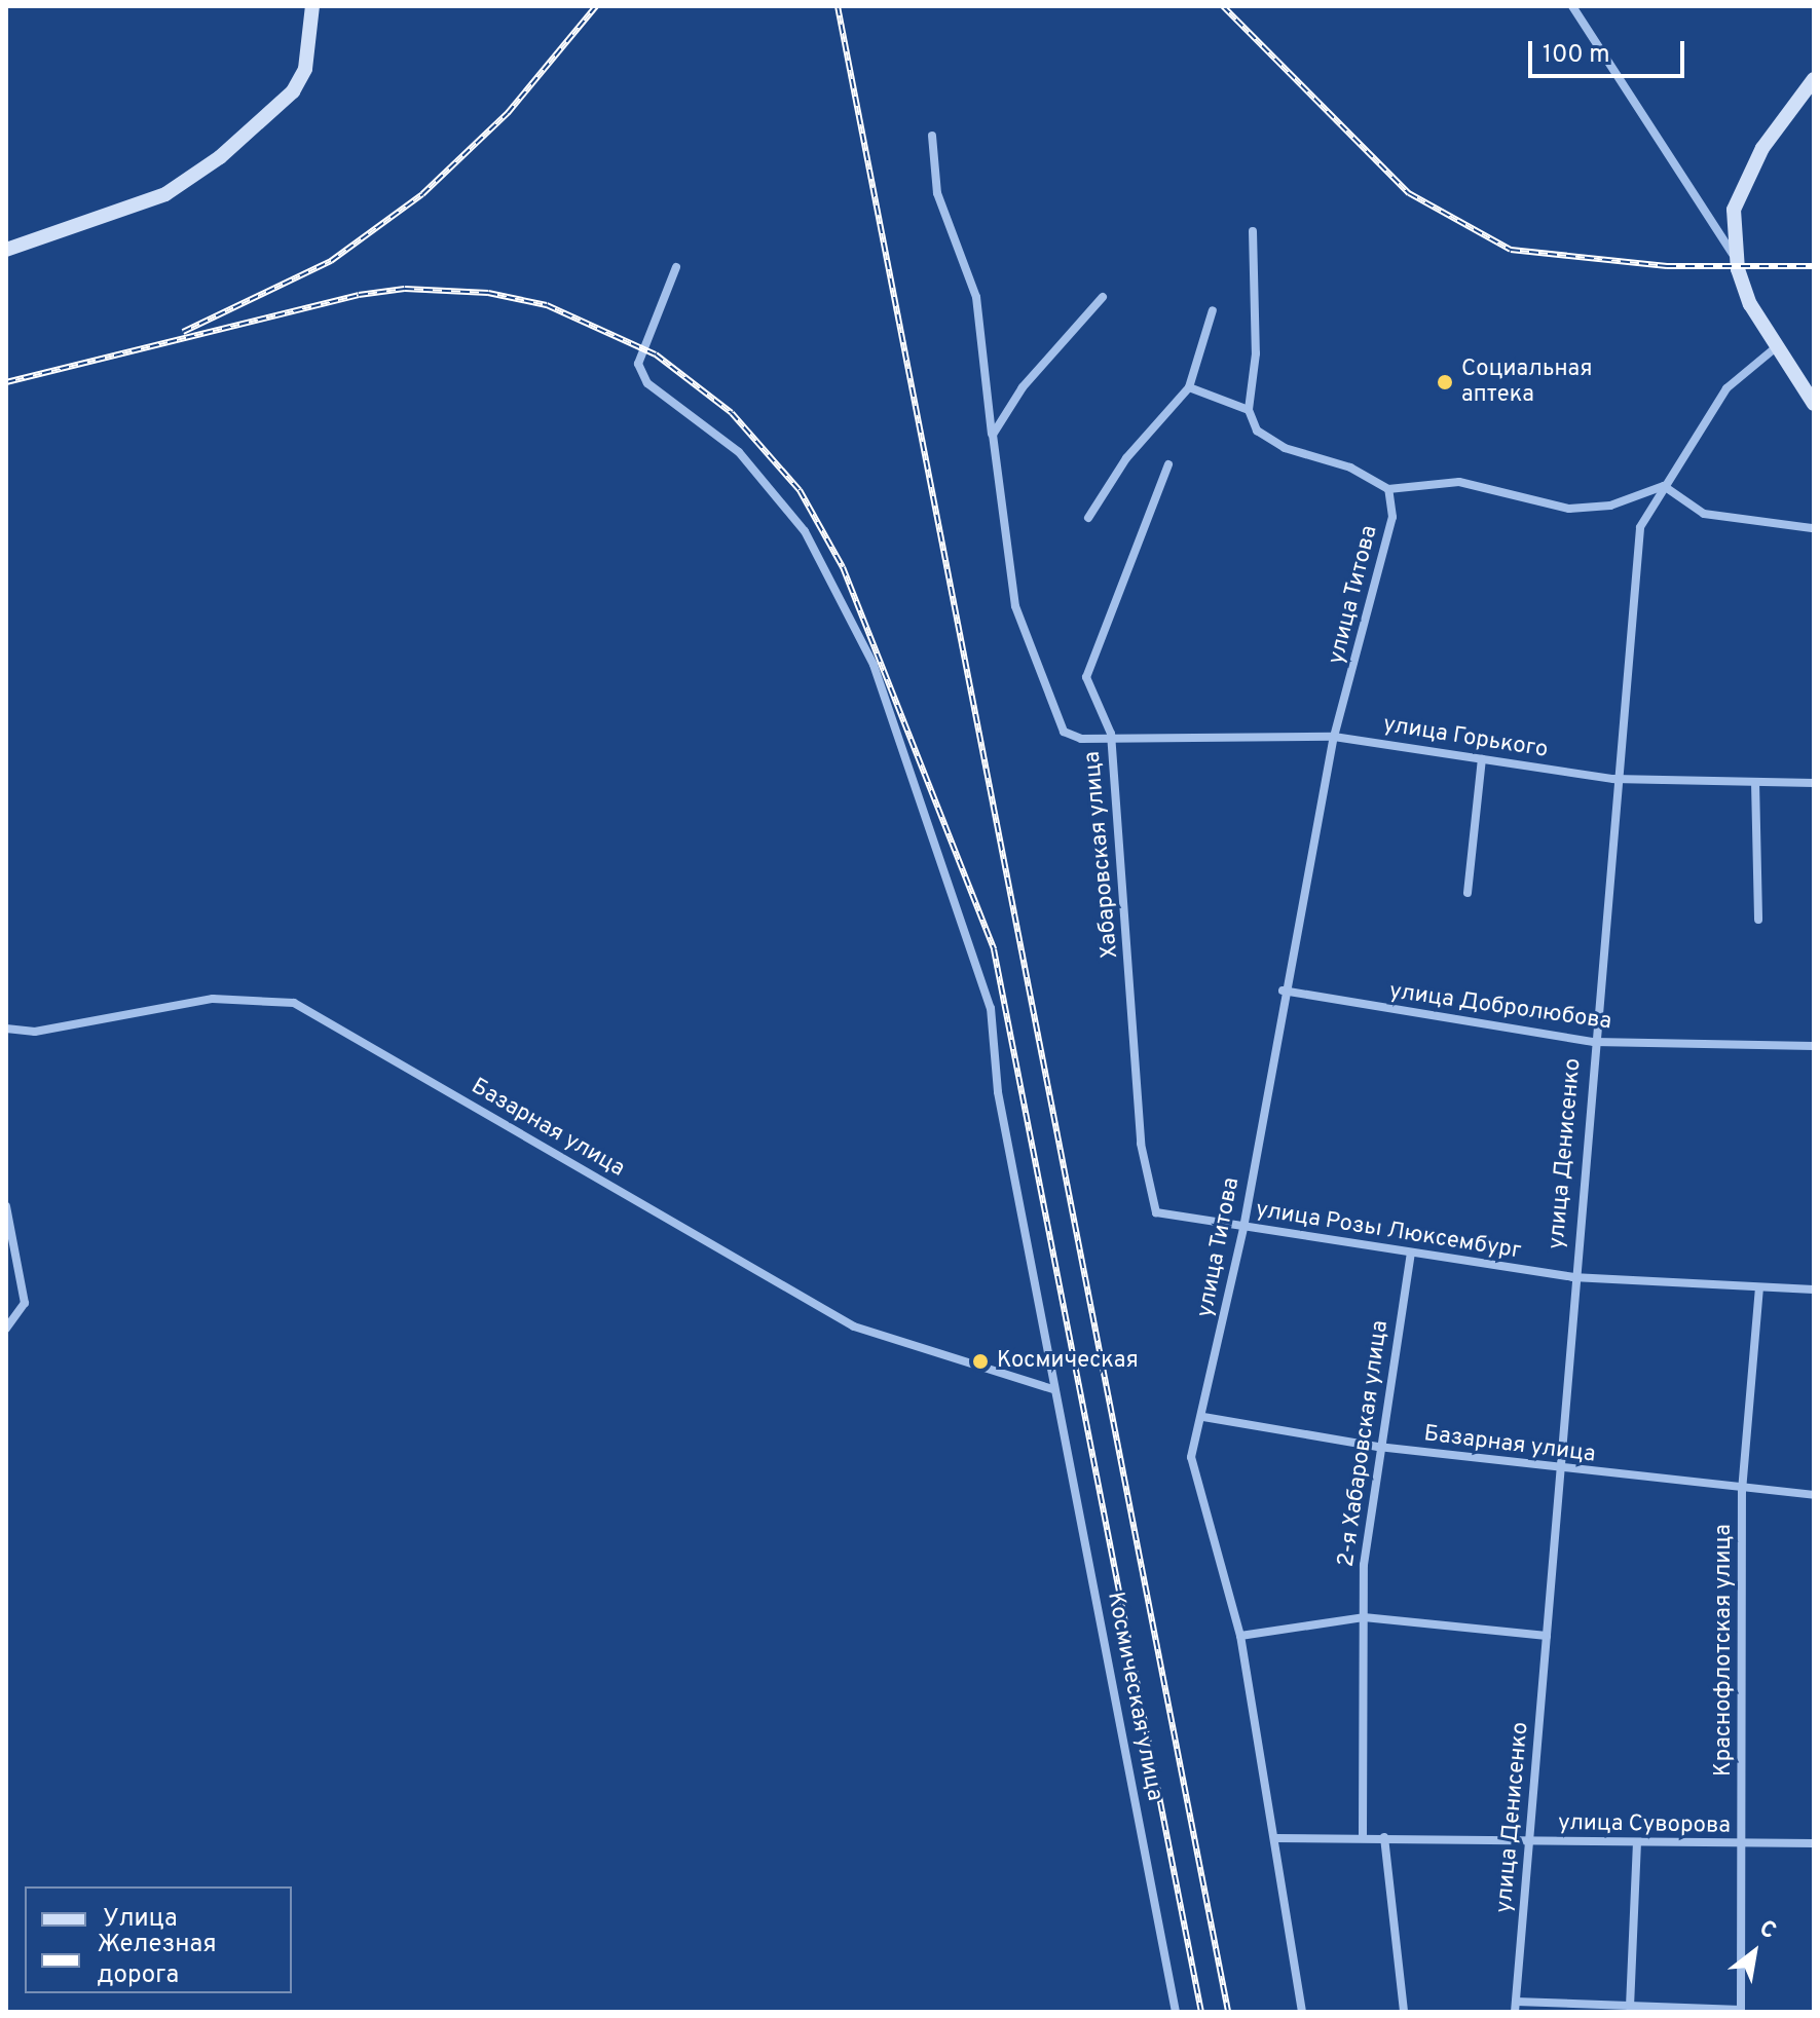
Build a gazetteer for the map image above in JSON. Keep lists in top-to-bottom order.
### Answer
{
  "streets": {
    "street": [
      "улица Титова",
      "улица Горького",
      "Хабаровская улица",
      "улица Добролюбова",
      "Базарная улица",
      "улица Денисенко",
      "улица Розы Люксембург",
      "2-я Хабаровская улица",
      "Краснофлотская улица",
      "Космическая улица",
      "улица Суворова"
    ]
  },
  "crossings": [
    ["улица Титова", "улица Горького"],
    ["улица Титова", "улица Добролюбова"],
    ["улица Титова", "Базарная улица"],
    ["улица Титова", "улица Розы Люксембург"],
    ["улица Титова", "улица Суворова"],
    ["улица Горького", "Хабаровская улица"],
    ["улица Горького", "улица Денисенко"],
    ["Хабаровская улица", "улица Розы Люксембург"],
    ["улица Добролюбова", "улица Денисенко"],
    ["Базарная улица", "улица Денисенко"],
    ["Базарная улица", "2-я Хабаровская улица"],
    ["Базарная улица", "Краснофлотская улица"],
    ["Базарная улица", "Космическая улица"],
    ["улица Денисенко", "улица Розы Люксембург"],
    ["улица Денисенко", "улица Суворова"],
    ["улица Розы Люксембург", "2-я Хабаровская улица"],
    ["улица Розы Люксембург", "Краснофлотская улица"],
    ["2-я Хабаровская улица", "улица Суворова"],
    ["Краснофлотская улица", "улица Суворова"]
  ],
  "places": ["Социальная аптека", "Космическая"],
  "legend": ["Улица", "Железная дорога"],
  "scale_bar": "100 m",
  "north": "top right"
}
